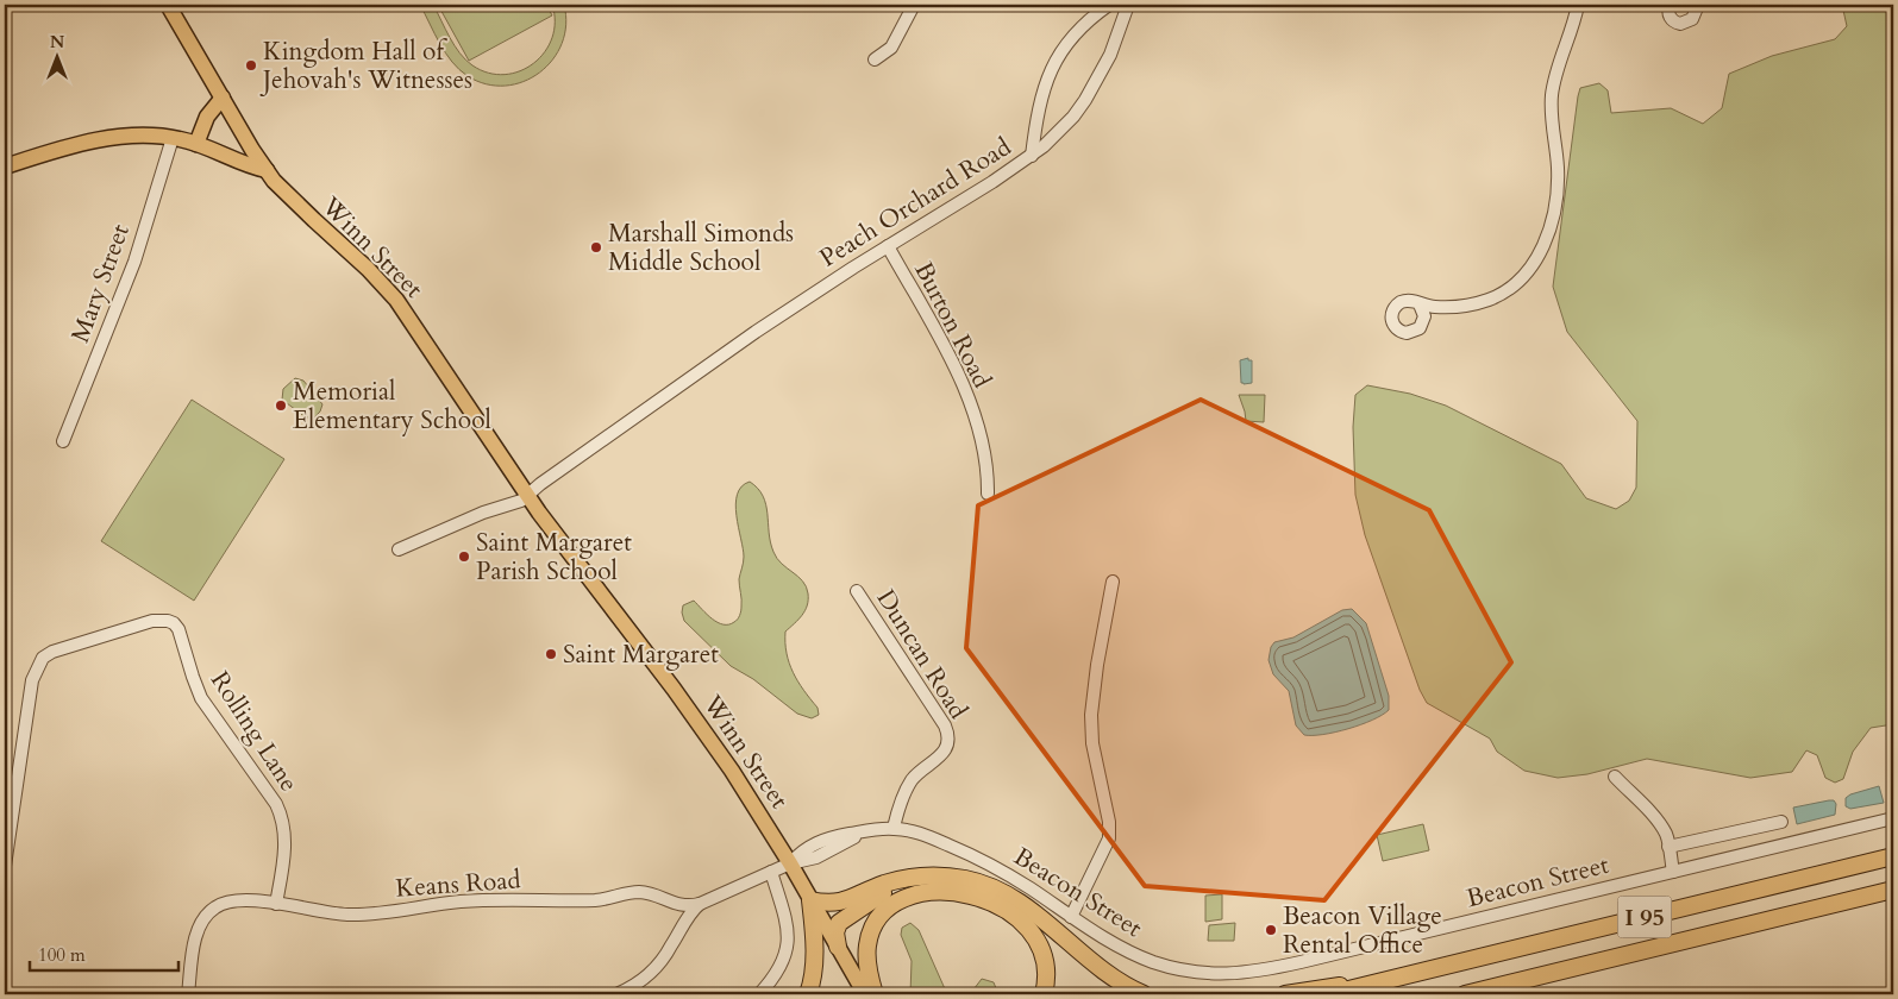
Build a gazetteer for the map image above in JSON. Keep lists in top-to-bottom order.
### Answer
{
  "streets": {
    "highway": ["I 95"],
    "main road": ["Winn Street"],
    "street": [
      "Peach Orchard Road",
      "Mary Street",
      "Burton Road",
      "Duncan Road",
      "Rolling Lane",
      "Beacon Street",
      "Keans Road"
    ]
  },
  "crossings": [
    ["Peach Orchard Road", "Winn Street"],
    ["Peach Orchard Road", "Burton Road"],
    ["Winn Street", "Beacon Street"],
    ["Winn Street", "Keans Road"],
    ["Duncan Road", "Beacon Street"],
    ["Rolling Lane", "Keans Road"],
    ["Beacon Street", "Keans Road"]
  ],
  "places": [
    "Kingdom Hall of Jehovah's Witnesses",
    "Marshall Simonds Middle School",
    "Memorial Elementary School",
    "Saint Margaret Parish School",
    "Saint Margaret",
    "Beacon Village Rental Office"
  ],
  "scale_bar": "100 m",
  "north": "top"
}
